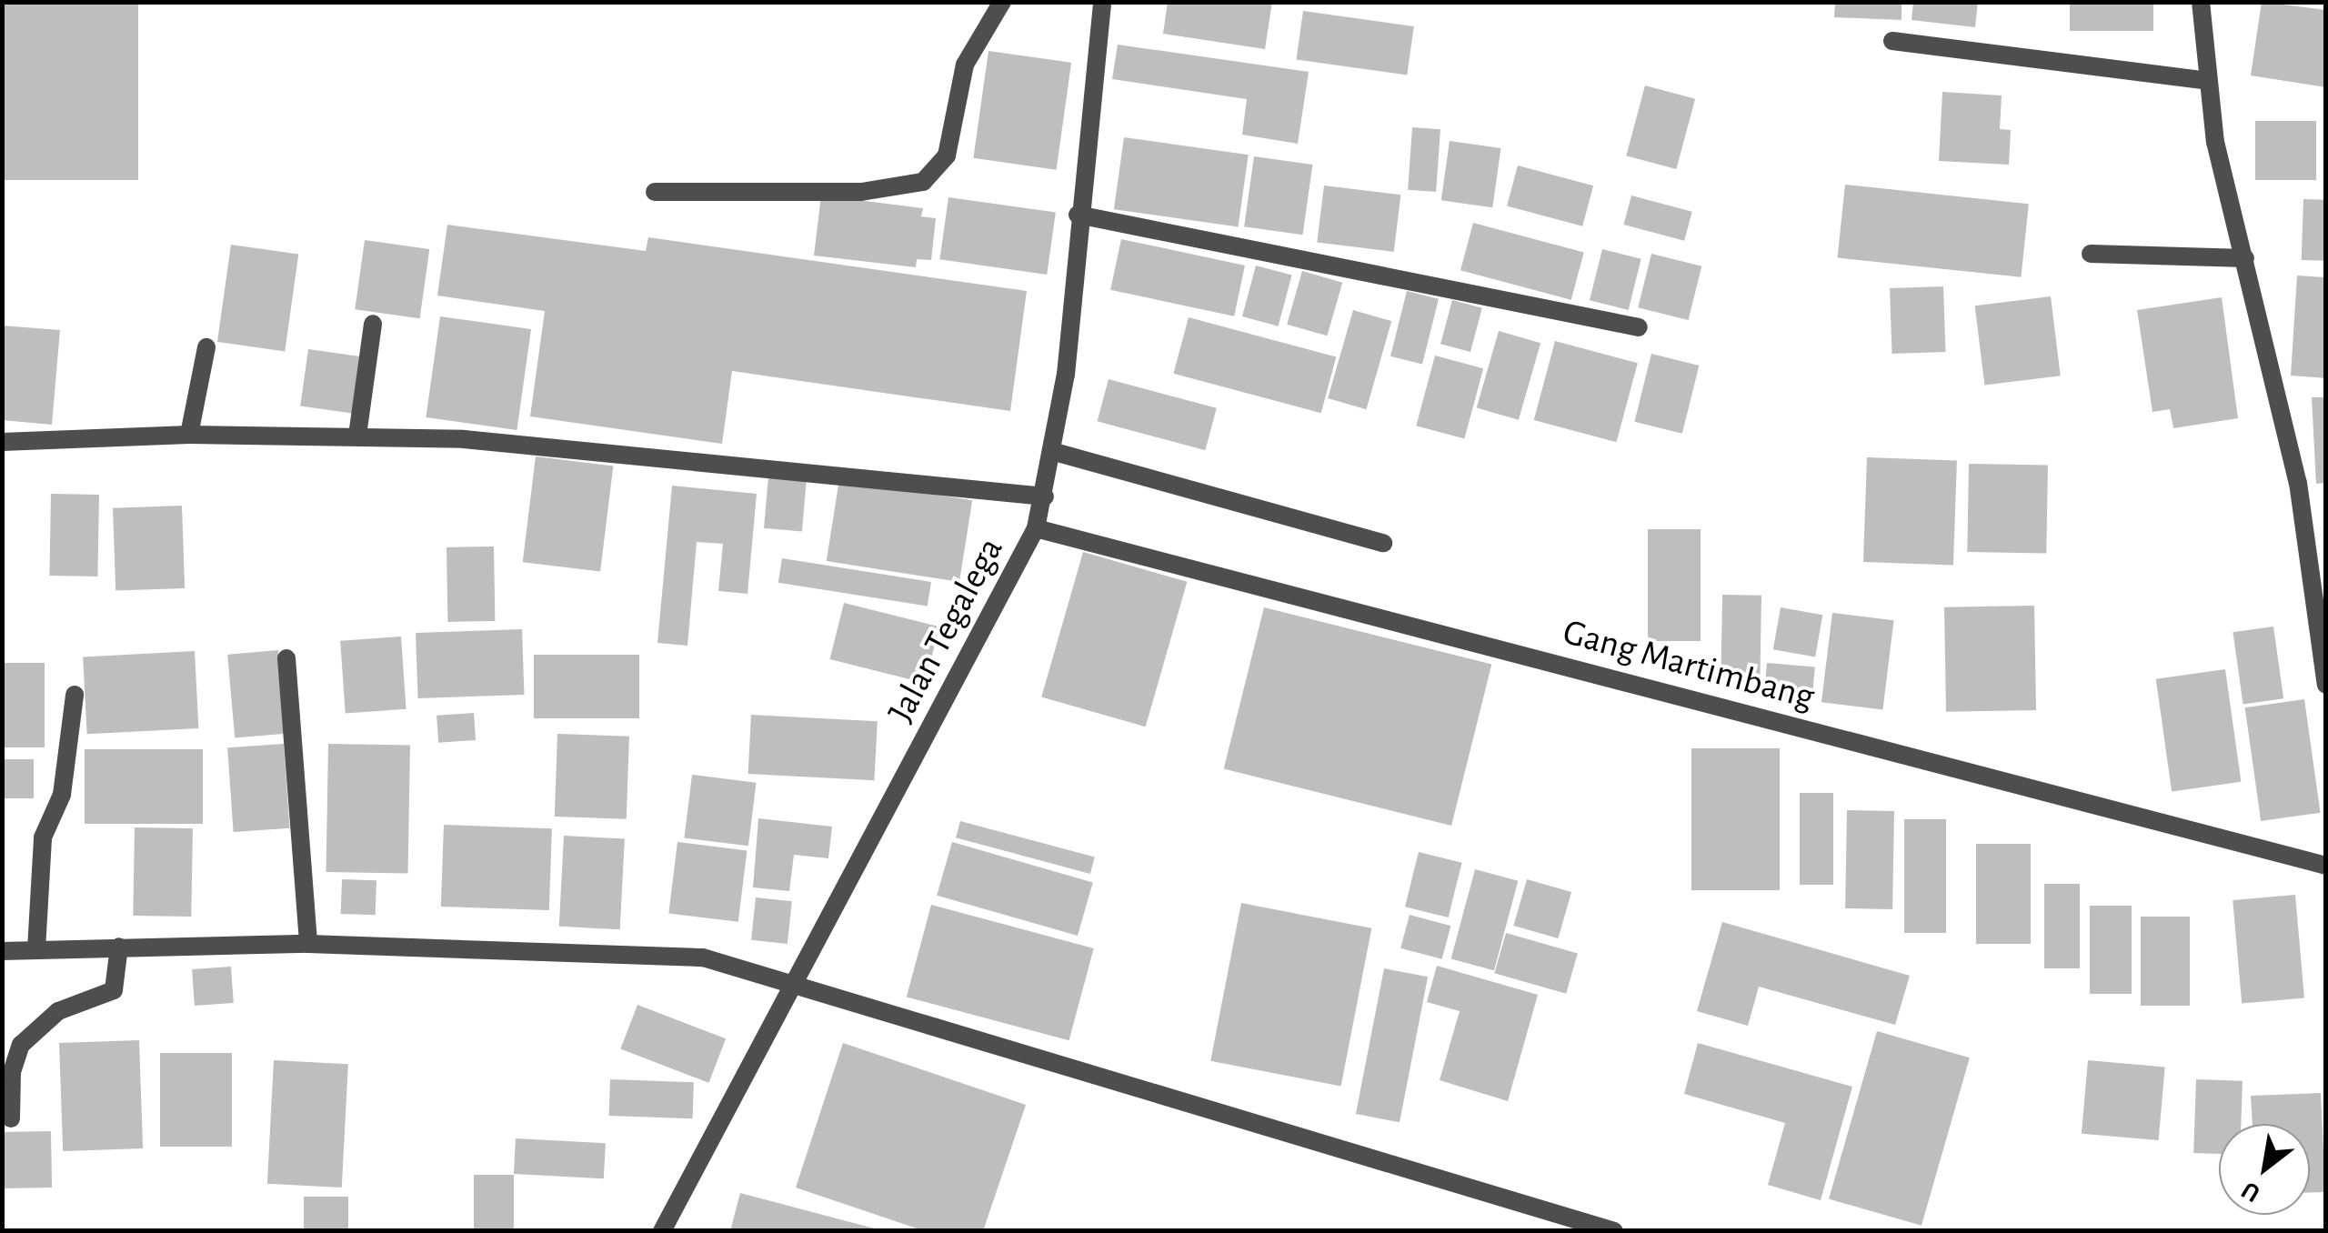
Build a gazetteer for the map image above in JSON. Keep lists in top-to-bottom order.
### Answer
{
  "streets": {
    "street": ["Jalan Tegalega", "Gang Martimbang"]
  },
  "crossings": [
    ["Jalan Tegalega", "Gang Martimbang"]
  ],
  "north": "bottom left"
}
